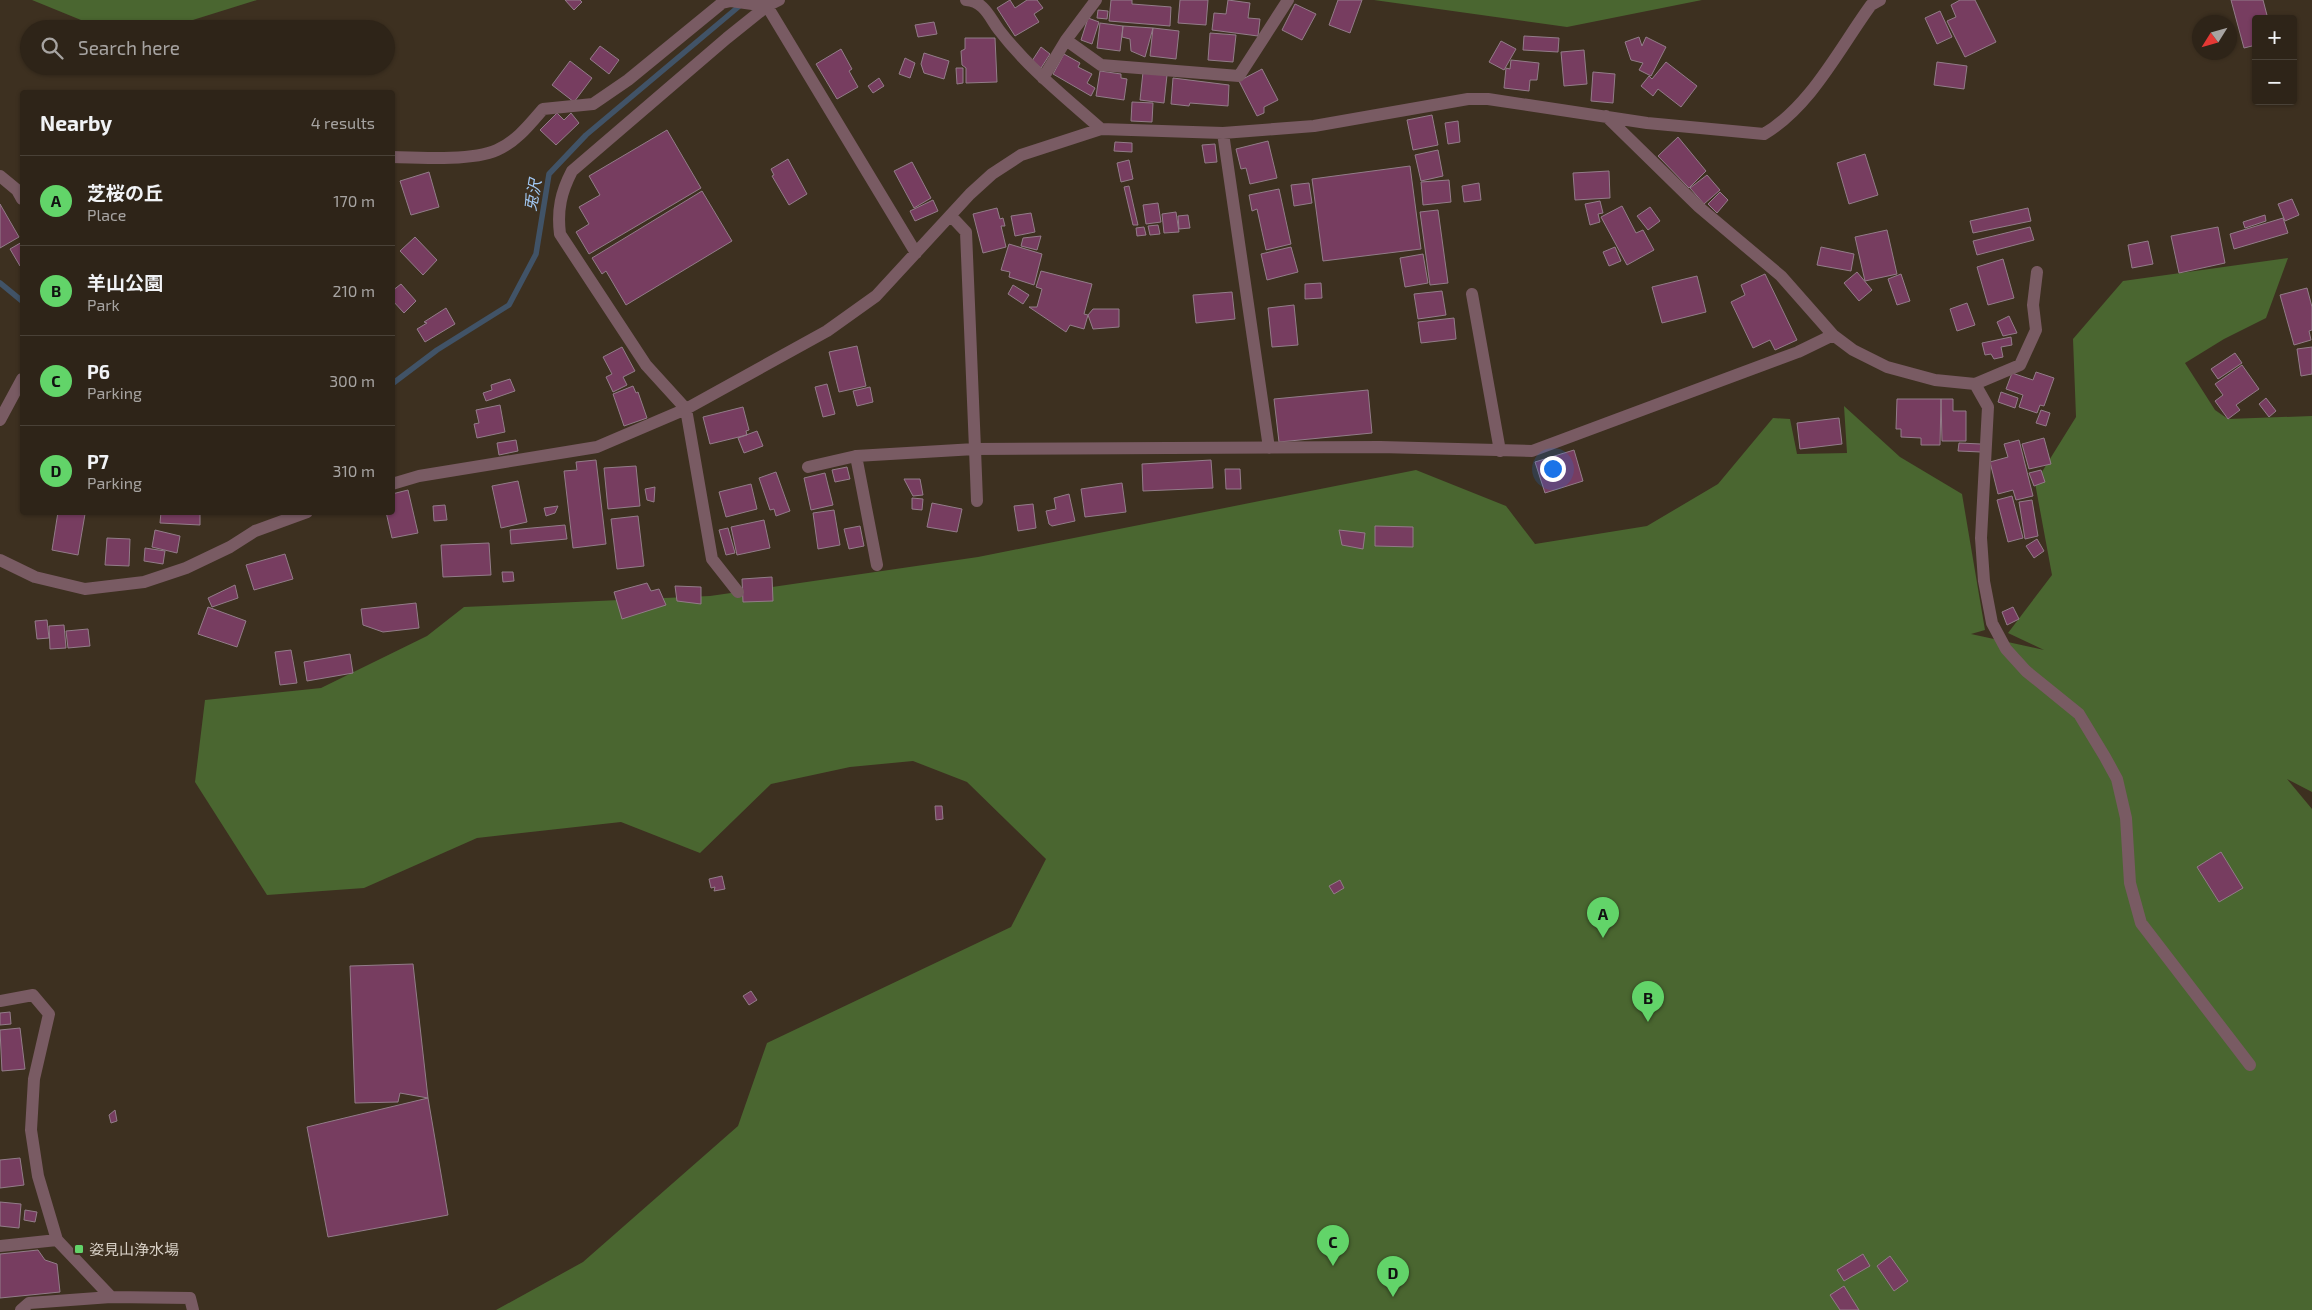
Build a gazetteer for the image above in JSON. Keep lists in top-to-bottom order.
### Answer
{
  "water": ["兎沢"],
  "places": {
    "transit": ["姿見山浄水場"]
  },
  "north": "bottom left",
  "page": {
    "map_buttons": ["+", "−"],
    "search": "Search here",
    "heading": ["Nearby", "4 results"],
    "list": [
      {
        "mark": "A",
        "name": "芝桜の丘",
        "note": "Place",
        "value": "170 m"
      },
      {
        "mark": "B",
        "name": "羊山公園",
        "note": "Park",
        "value": "210 m"
      },
      {
        "mark": "C",
        "name": "P6",
        "note": "Parking",
        "value": "300 m"
      },
      {
        "mark": "D",
        "name": "P7",
        "note": "Parking",
        "value": "310 m"
      }
    ],
    "pins": [
      "A",
      "B",
      "C",
      "D"
    ]
  }
}
